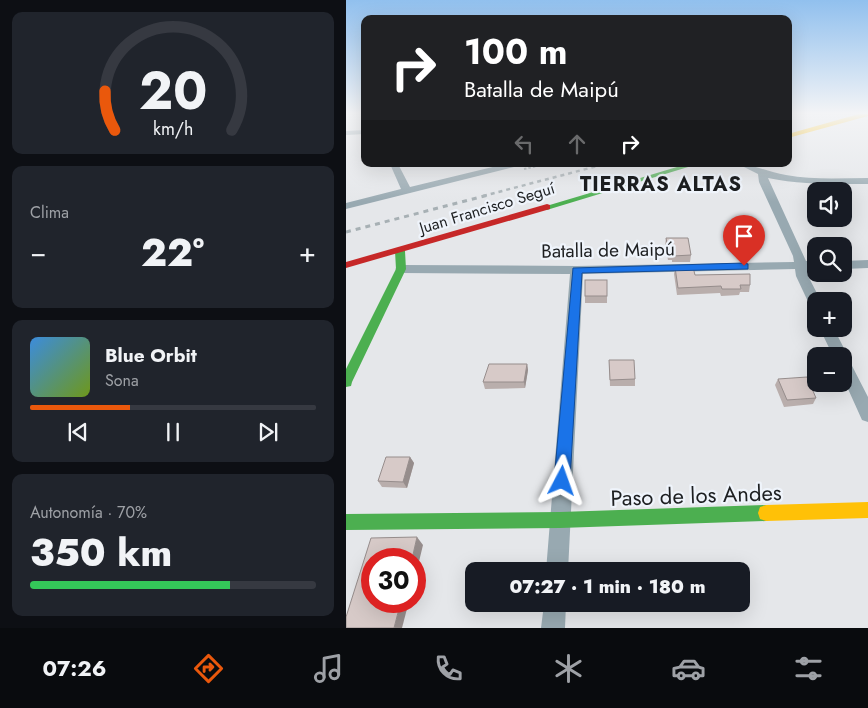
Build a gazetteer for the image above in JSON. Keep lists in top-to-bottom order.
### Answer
{
  "streets": {
    "street": ["Juan Francisco Seguí", "Batalla de Maipú", "Paso de los Andes"]
  },
  "districts": ["TIERRAS ALTAS"],
  "page": {
    "turn": ["100 m", "Batalla de Maipú"],
    "tile": [
      "Clima",
      ["Autonomía · 70%", "350 km"]
    ],
    "map_buttons": ["+", "−"],
    "heat": ["−", "22°", "+"],
    "song": ["Blue Orbit", "Sona"],
    "limit": "30",
    "trip": "07:27 · 1 min · 180 m",
    "tabs": "07:26",
    "gauge": ["20", "km/h"]
  }
}
